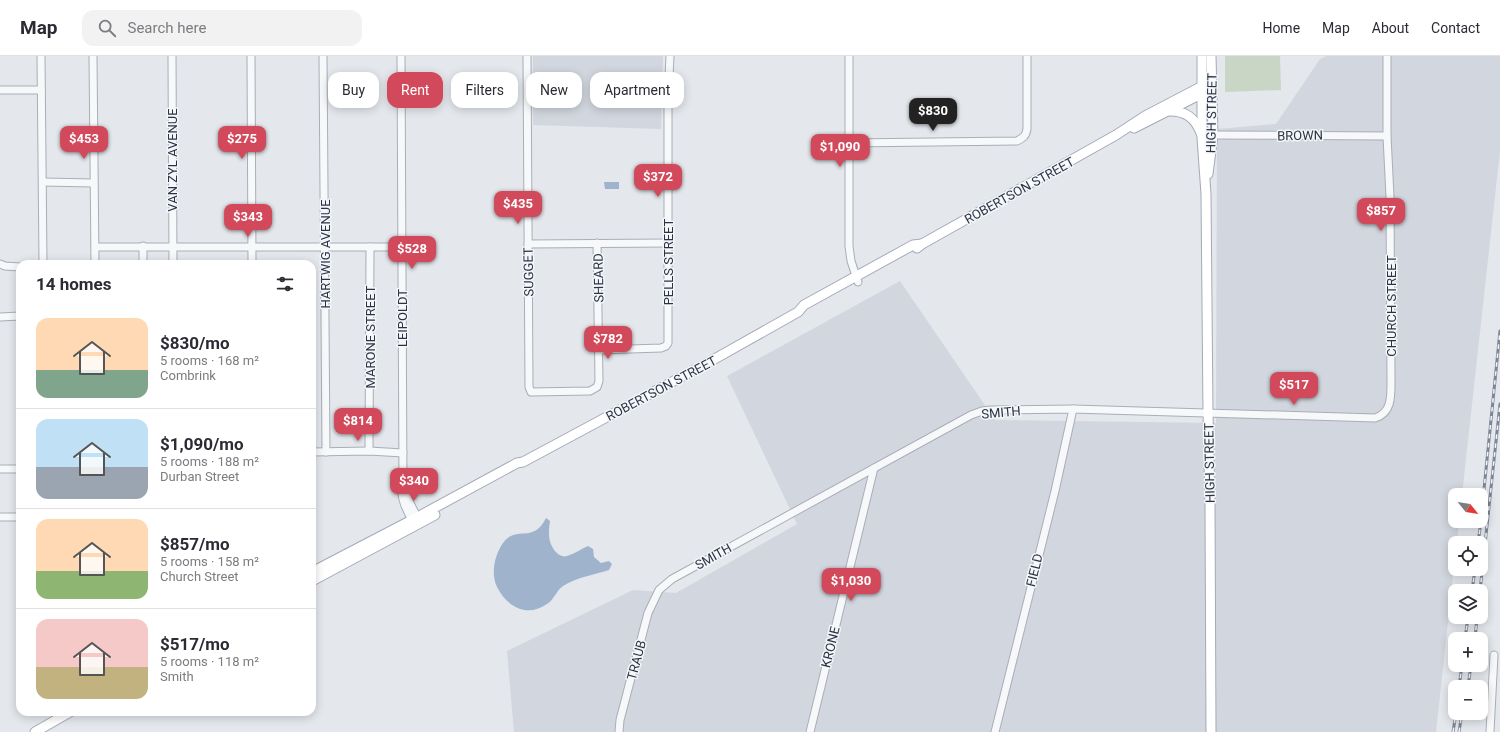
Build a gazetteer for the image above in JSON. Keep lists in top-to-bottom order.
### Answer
{
  "streets": {
    "main road": ["HIGH STREET", "ROBERTSON STREET"],
    "street": [
      "BROWN",
      "VAN ZYL AVENUE",
      "HARTWIG AVENUE",
      "PELLS STREET",
      "SUGGET",
      "SHEARD",
      "CHURCH STREET",
      "LEIPOLDT",
      "MARONE STREET",
      "SMITH",
      "FIELD",
      "KRONE",
      "TRAUB"
    ]
  },
  "crossings": [
    ["HIGH STREET", "BROWN"],
    ["HIGH STREET", "ROBERTSON STREET"],
    ["HIGH STREET", "SMITH"],
    ["BROWN", "CHURCH STREET"],
    ["ROBERTSON STREET", "LEIPOLDT"],
    ["PELLS STREET", "SHEARD"],
    ["SUGGET", "SHEARD"],
    ["CHURCH STREET", "SMITH"],
    ["SMITH", "FIELD"],
    ["SMITH", "KRONE"],
    ["SMITH", "TRAUB"]
  ],
  "north": "bottom right",
  "page": {
    "header": "Map",
    "search": "Search here",
    "nav": [
      "Home",
      "Map",
      "About",
      "Contact"
    ],
    "chip": [
      "Buy",
      "Rent",
      "Filters",
      "New",
      "Apartment"
    ],
    "price": [
      "$830",
      "$453",
      "$275",
      "$1,090",
      "$372",
      "$435",
      "$857",
      "$343",
      "$528",
      "$782",
      "$517",
      "$814",
      "$340",
      "$1,030"
    ],
    "heading": "14 homes",
    "list": [
      {
        "name": "$830/mo",
        "note": "5 rooms · 168 m² · Combrink"
      },
      {
        "name": "$1,090/mo",
        "note": "5 rooms · 188 m² · Durban Street"
      },
      {
        "name": "$857/mo",
        "note": "5 rooms · 158 m² · Church Street"
      },
      {
        "name": "$517/mo",
        "note": "5 rooms · 118 m² · Smith"
      }
    ],
    "map_buttons": ["+", "−"]
  }
}
